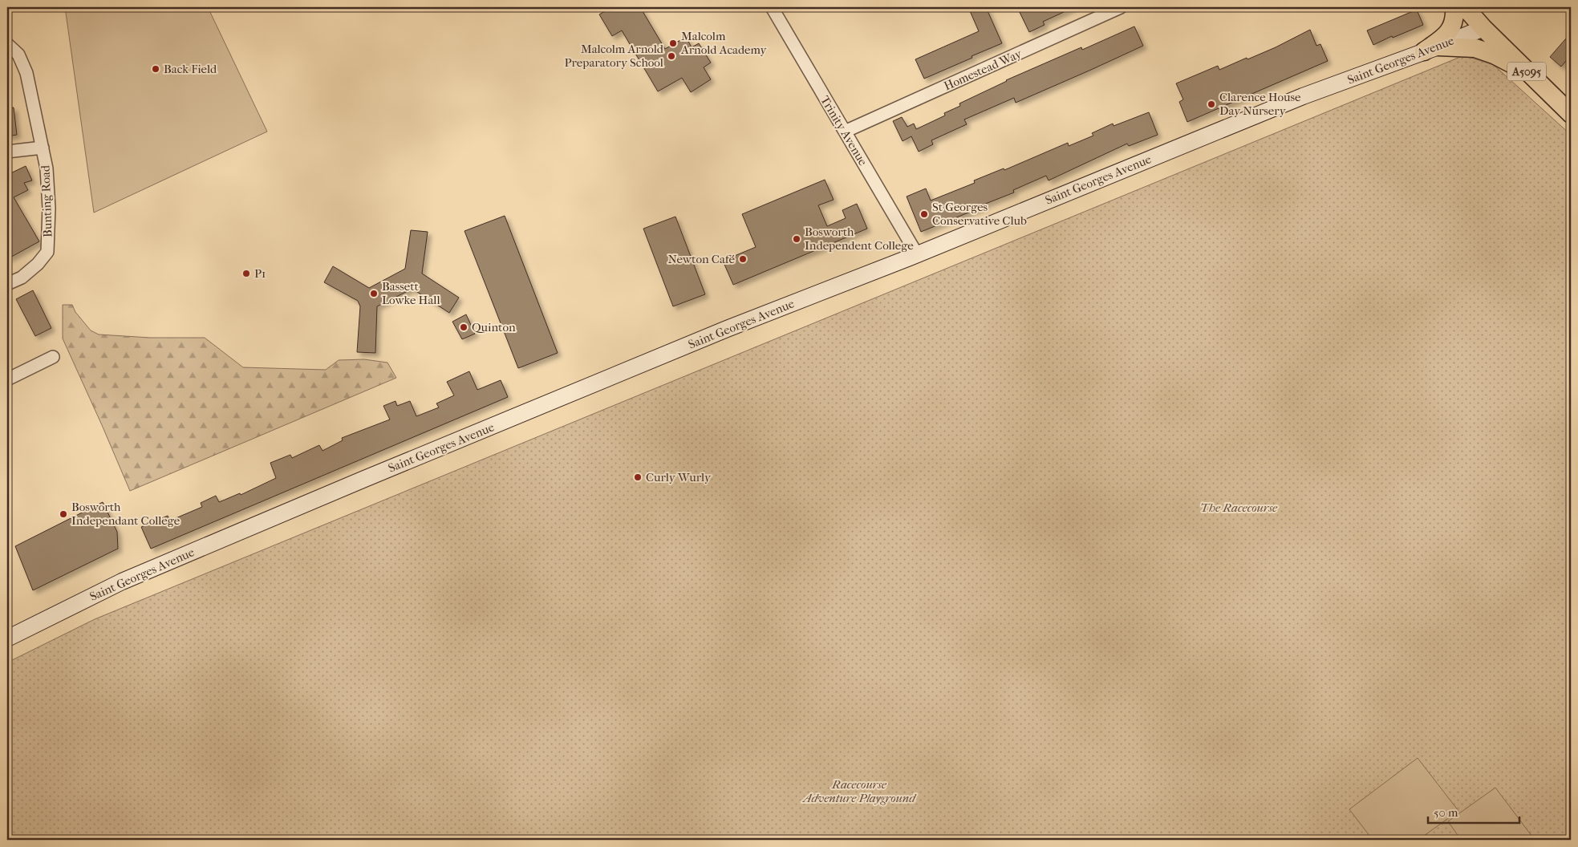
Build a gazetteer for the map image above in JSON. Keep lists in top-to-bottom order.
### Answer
{
  "streets": {
    "main road": ["A5095"],
    "street": [
      "Saint Georges Avenue",
      "Homestead Way",
      "Trinity Avenue",
      "Bunting Road"
    ]
  },
  "crossings": [
    ["Saint Georges Avenue", "A5095"],
    ["Saint Georges Avenue", "Trinity Avenue"],
    ["Homestead Way", "Trinity Avenue"]
  ],
  "parks": ["The Racecourse", "Racecourse Adventure Playground"],
  "places": [
    "Malcolm Arnold Academy",
    "Malcolm Arnold Preparatory School",
    "Back Field",
    "Clarence House Day Nursery",
    "St Georges Conservative Club",
    "Bosworth Independent College",
    "Newton Café",
    "P1",
    "Bassett Lowke Hall",
    "Quinton",
    "Curly Wurly",
    "Bosworth Independant College"
  ],
  "scale_bar": "50 m"
}
